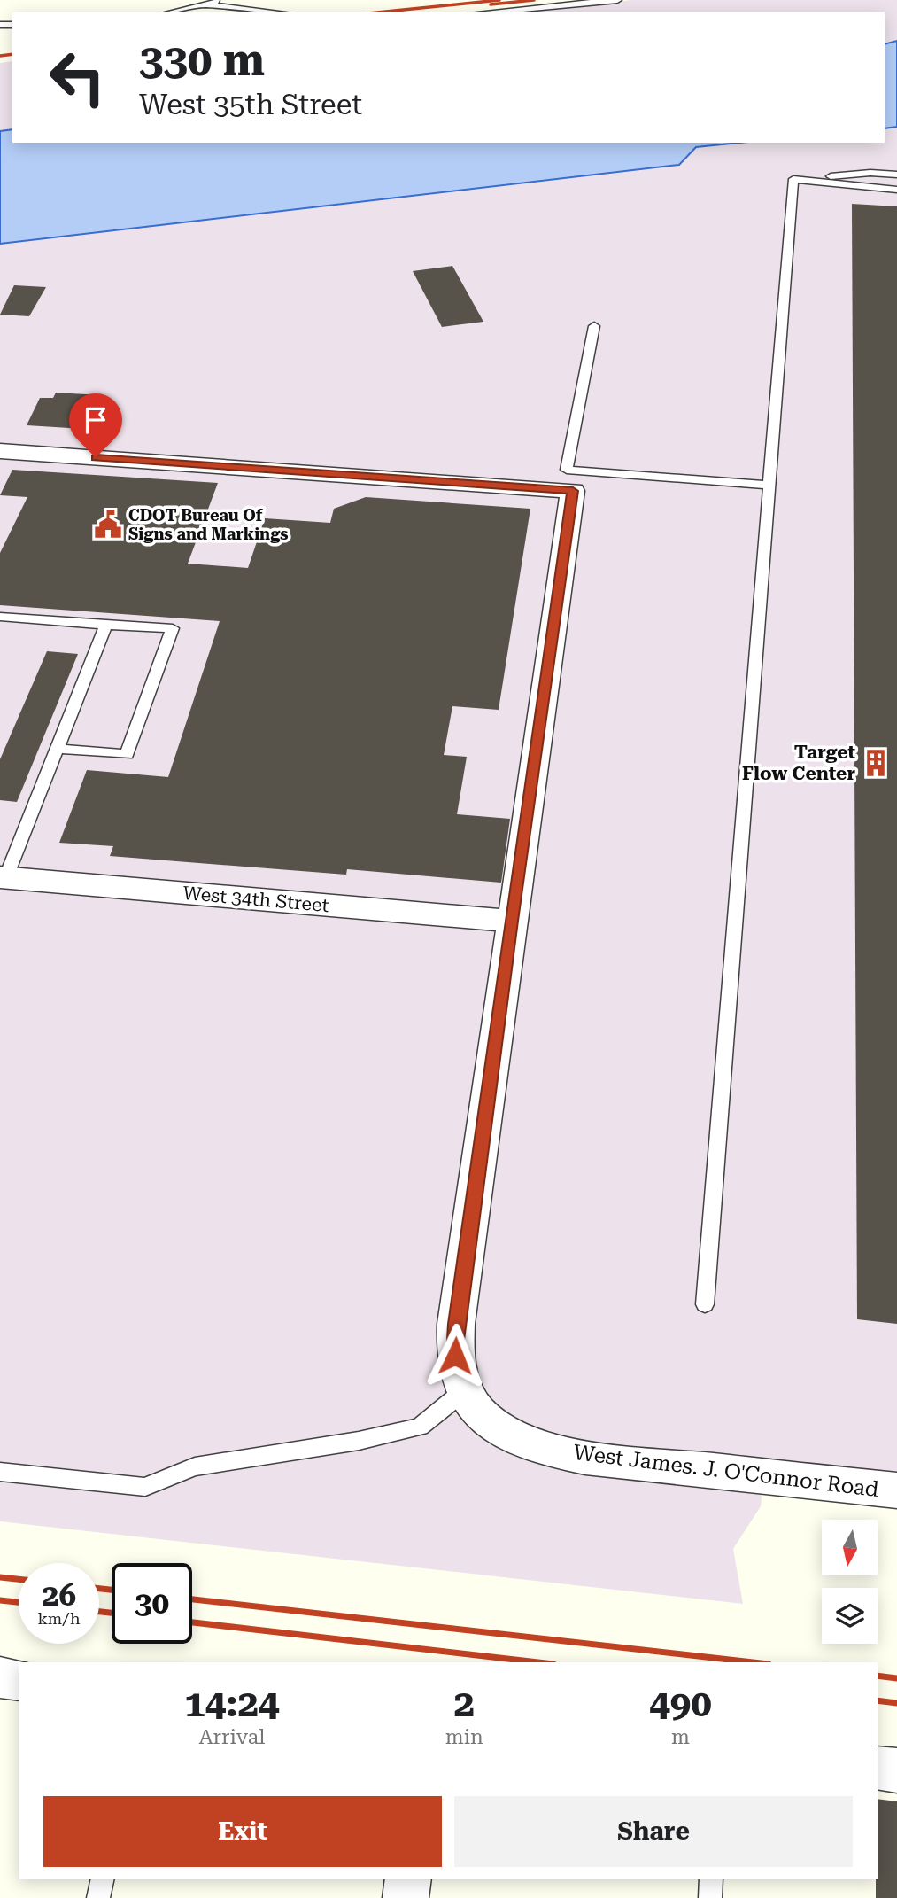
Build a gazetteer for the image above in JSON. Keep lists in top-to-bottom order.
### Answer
{
  "streets": {
    "street": ["West 34th Street", "West James. J. O'Connor Road"]
  },
  "places": {
    "public building": ["CDOT Bureau Of Signs and Markings"],
    "building": ["Target Flow Center"]
  },
  "north": "bottom",
  "page": {
    "turn": ["330 m", "West 35th Street"],
    "speed": "26 km/h",
    "limit": "30",
    "eta": [
      "14:24",
      "Arrival",
      "2",
      "min",
      "490",
      "m"
    ],
    "buttons": ["Exit", "Share"]
  }
}
